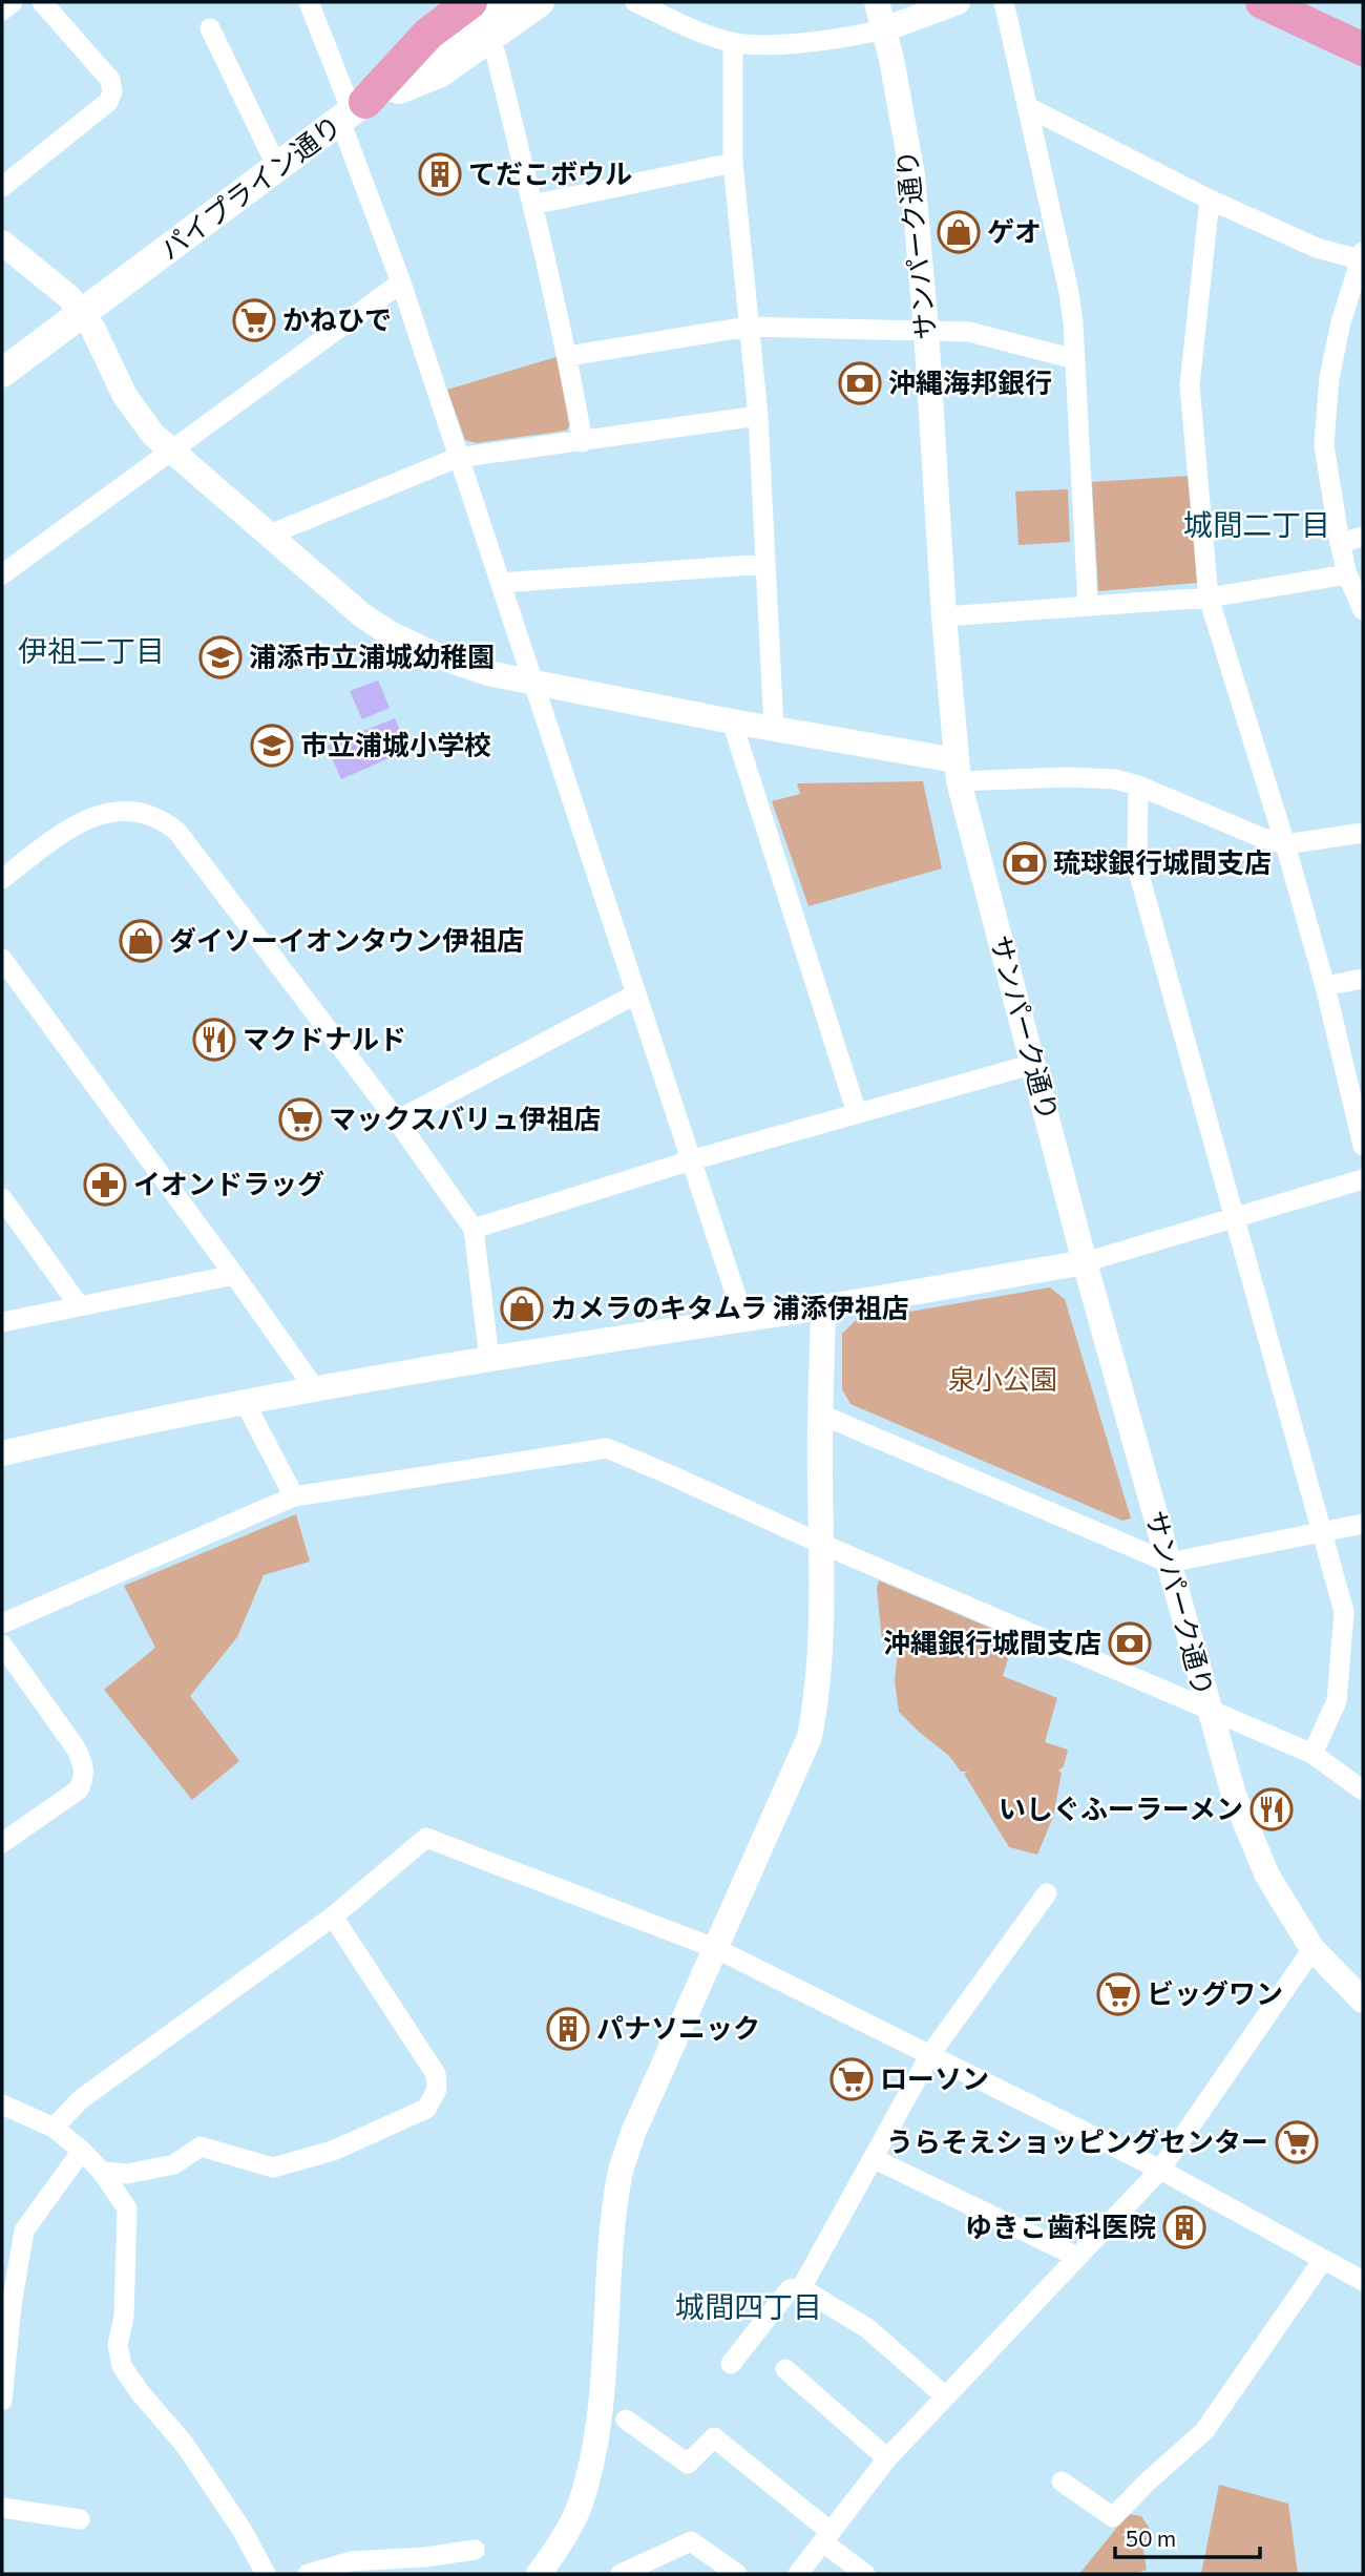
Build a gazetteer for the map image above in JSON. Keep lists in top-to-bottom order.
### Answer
{
  "streets": {
    "main road": ["パイプライン通り"],
    "street": ["サンパーク通り"]
  },
  "districts": ["城間二丁目", "伊祖二丁目", "城間四丁目"],
  "parks": ["泉小公園"],
  "places": {
    "building": ["てだこボウル", "パナソニック", "ゆきこ歯科医院"],
    "shop": ["ゲオ", "ダイソーイオンタウン伊祖店", "カメラのキタムラ 浦添伊祖店"],
    "supermarket": [
      "かねひで",
      "マックスバリュ伊祖店",
      "ビッグワン",
      "ローソン",
      "うらそえショッピングセンター"
    ],
    "bank": ["沖縄海邦銀行", "琉球銀行城間支店", "沖縄銀行城間支店"],
    "school or university": ["浦添市立浦城幼稚園", "市立浦城小学校"],
    "restaurant": ["マクドナルド", "いしぐふーラーメン"],
    "pharmacy": ["イオンドラッグ"]
  },
  "scale_bar": "50 m"
}
